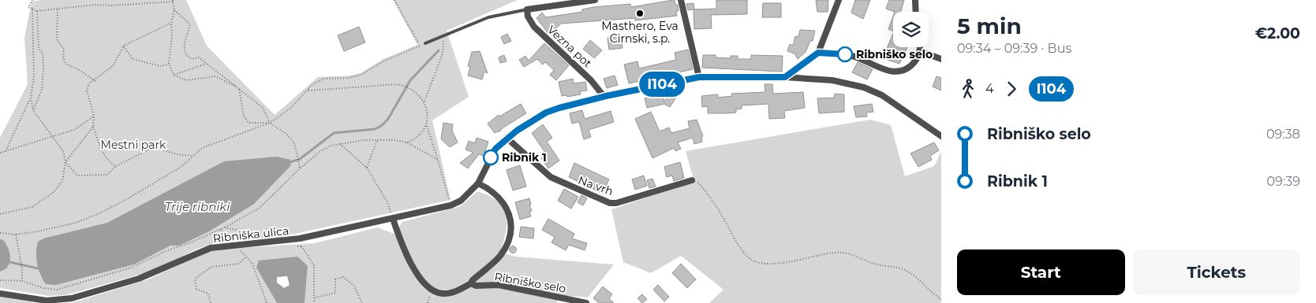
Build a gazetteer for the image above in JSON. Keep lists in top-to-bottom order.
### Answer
{
  "streets": {
    "street": [
      "Vezna pot",
      "Na vrh",
      "Ribniška ulica",
      "Ribniško selo"
    ]
  },
  "crossings": [
    ["Vezna pot", "Ribniška ulica"],
    ["Na vrh", "Ribniška ulica"]
  ],
  "water": ["Trije ribniki"],
  "parks": ["Mestni park"],
  "places": ["Masthero, Eva Cirnski, s.p.", "Ribniško selo", "Ribnik 1"],
  "lines": ["bus line I104"],
  "page": {
    "on_map": "I104",
    "heading": ["5 min", "09:34 – 09:39 · Bus", "€2.00"],
    "legs": ["4", "I104"],
    "list": [
      {
        "name": "Ribniško selo",
        "value": "09:38"
      },
      {
        "name": "Ribnik 1",
        "value": "09:39"
      }
    ],
    "buttons": ["Start", "Tickets"]
  }
}
